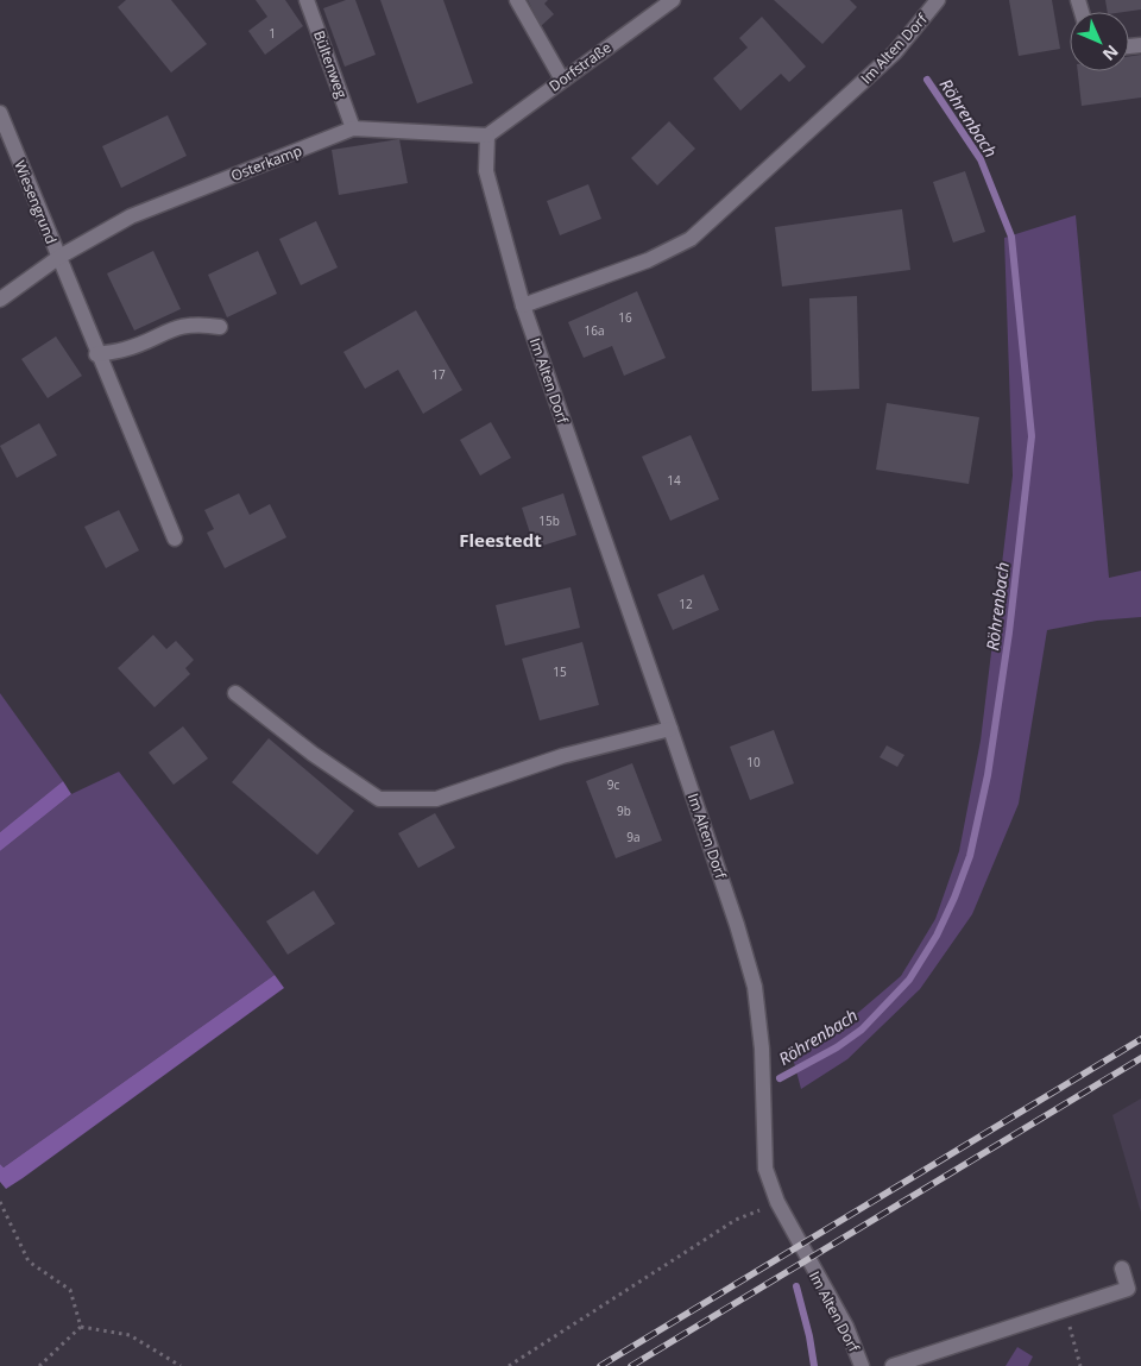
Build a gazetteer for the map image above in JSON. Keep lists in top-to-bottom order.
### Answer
{
  "streets": {
    "street": [
      "Im Alten Dorf",
      "Bültenweg",
      "Dorfstraße",
      "Osterkamp",
      "Wiesengrund"
    ]
  },
  "crossings": [
    ["Im Alten Dorf", "Dorfstraße"],
    ["Im Alten Dorf", "Osterkamp"],
    ["Bültenweg", "Osterkamp"],
    ["Dorfstraße", "Osterkamp"],
    ["Osterkamp", "Wiesengrund"]
  ],
  "districts": ["Fleestedt"],
  "water": ["Röhrenbach"],
  "house_numbers": [
    "1",
    "16",
    "16a",
    "17",
    "14",
    "15b",
    "12",
    "15",
    "10",
    "9c",
    "9b",
    "9a"
  ],
  "north": "bottom right"
}
